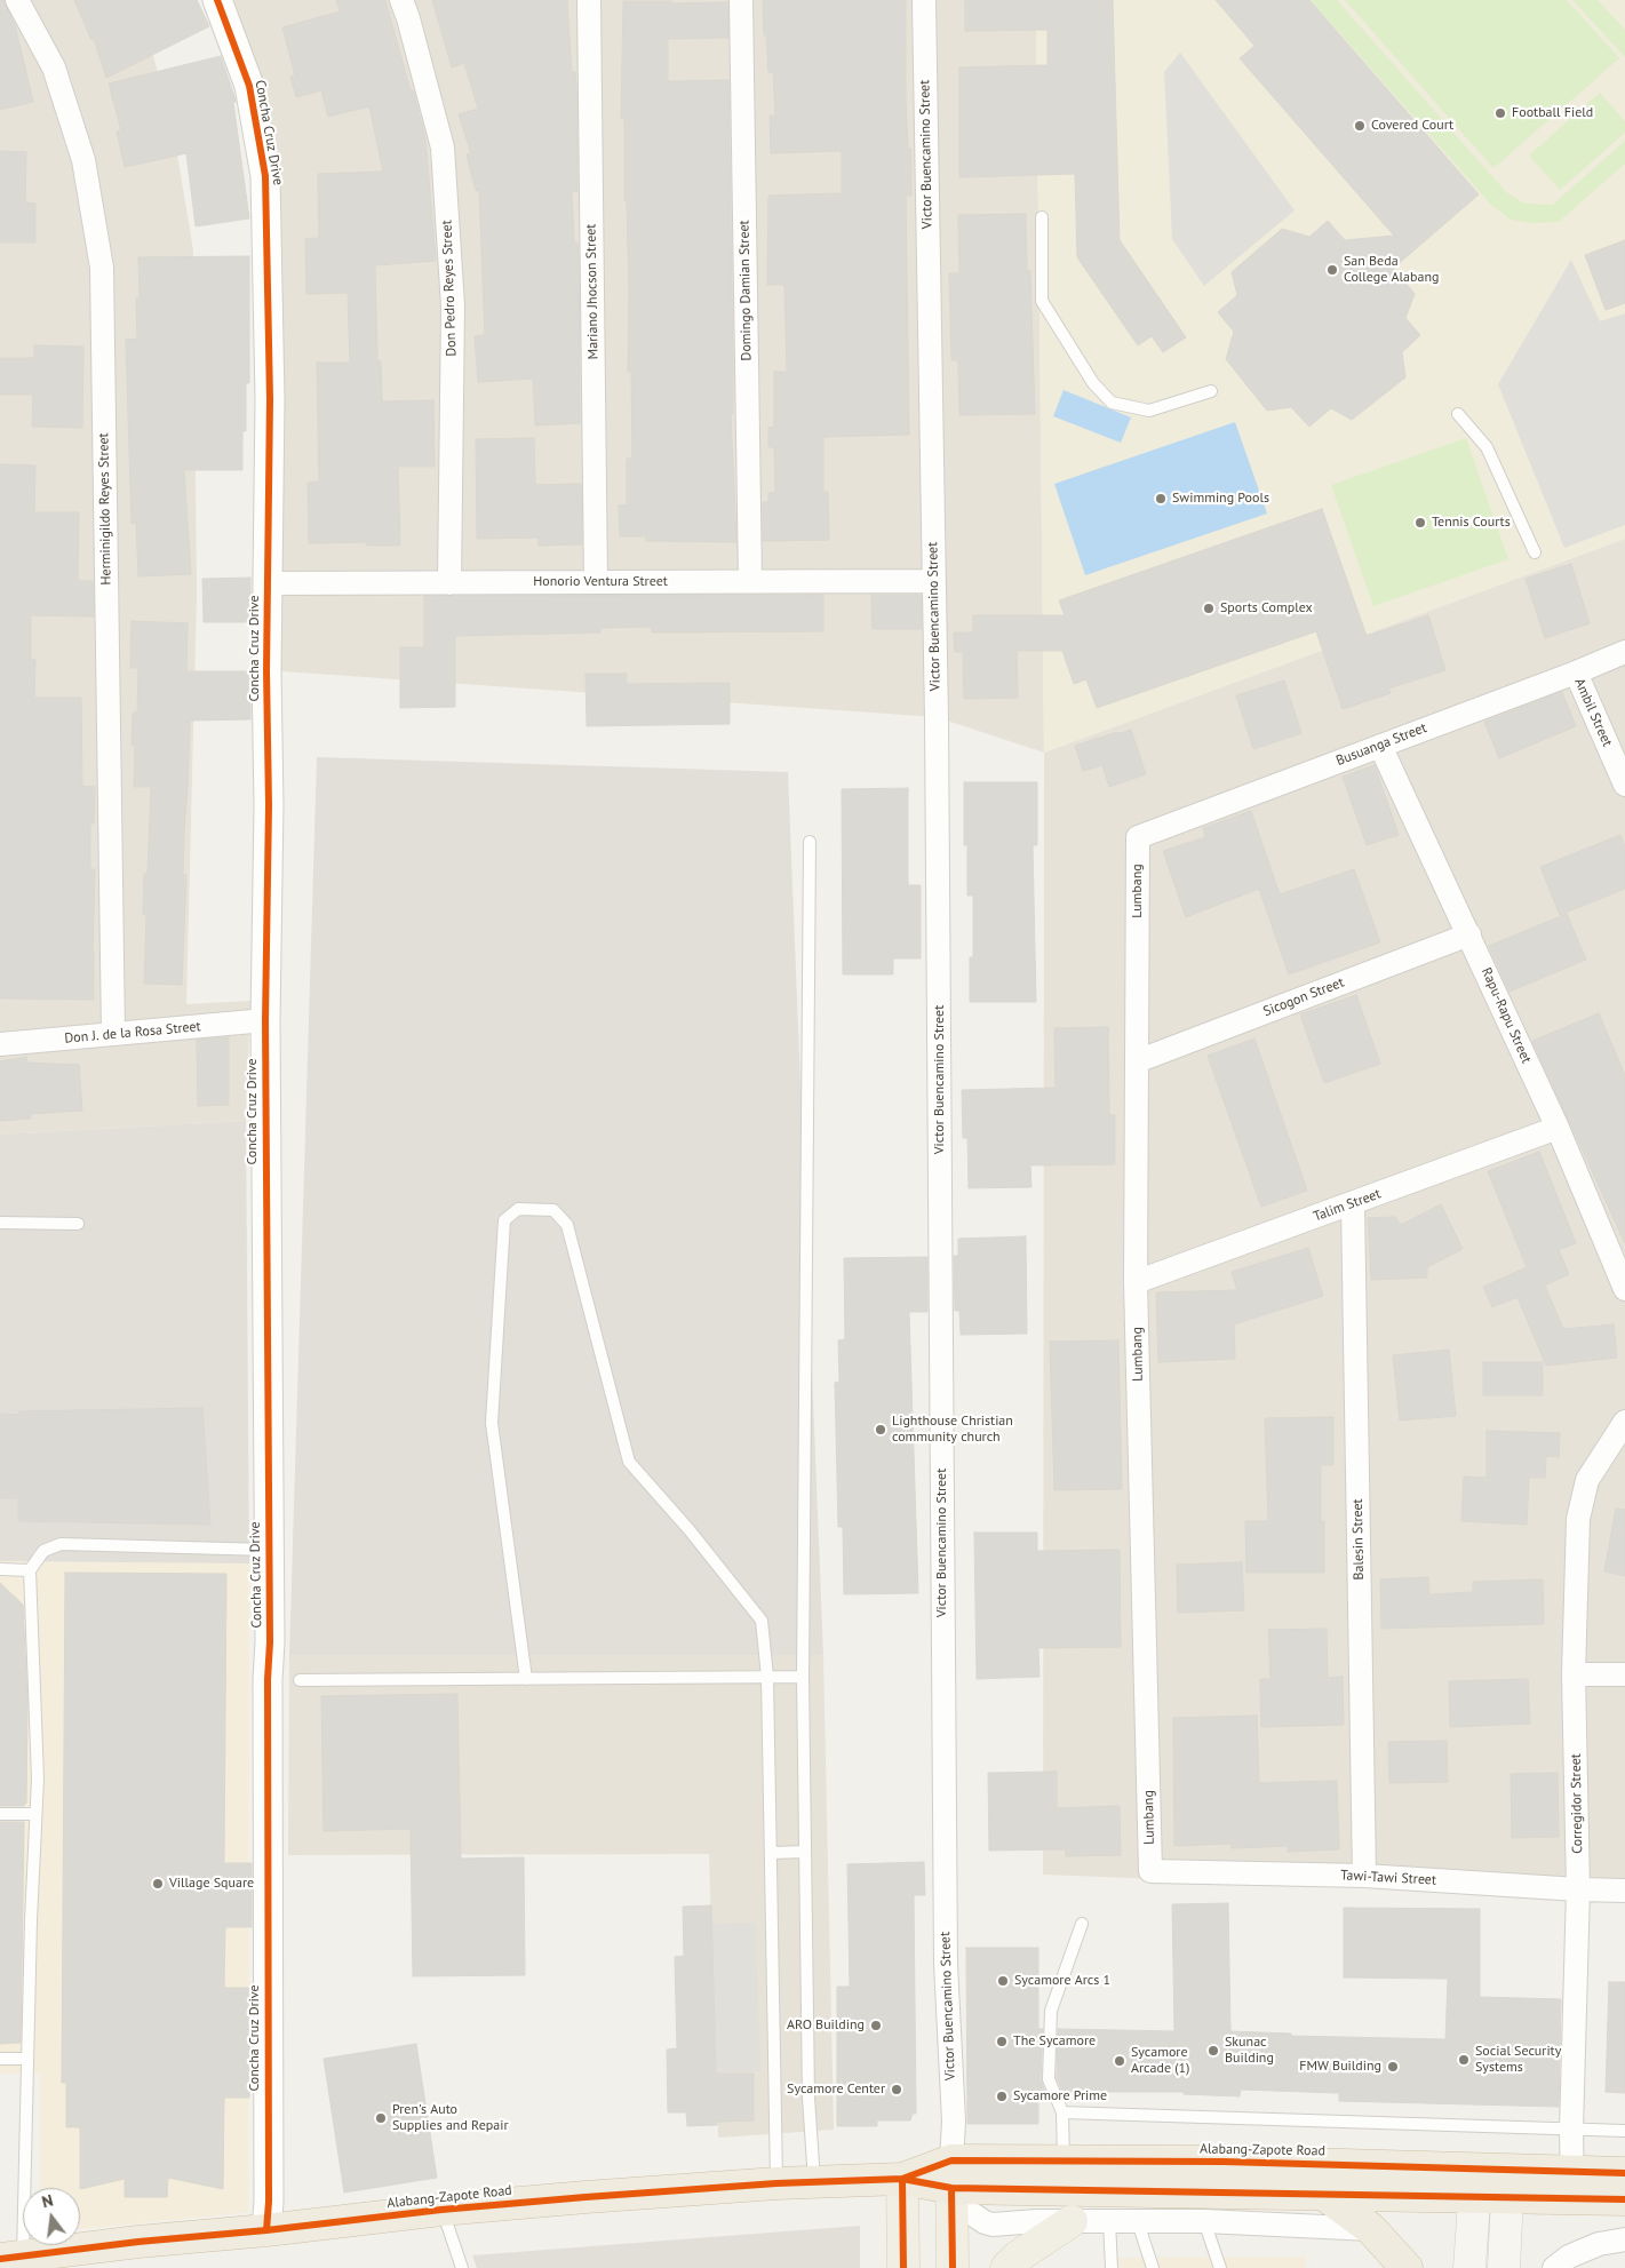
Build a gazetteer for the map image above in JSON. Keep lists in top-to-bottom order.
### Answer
{
  "streets": {
    "highway": ["Alabang-Zapote Road"],
    "street": [
      "Concha Cruz Drive",
      "Victor Buencamino Street",
      "Don Pedro Reyes Street",
      "Domingo Damian Street",
      "Mariano Jhocson Street",
      "Herminigildo Reyes Street",
      "Honorio Ventura Street",
      "Ambil Street",
      "Busuanga Street",
      "Lumbang",
      "Sicogon Street",
      "Rapu-Rapu Street",
      "Don J. de la Rosa Street",
      "Talim Street",
      "Balesin Street",
      "Corregidor Street",
      "Tawi-Tawi Street"
    ]
  },
  "crossings": [
    ["Concha Cruz Drive", "Honorio Ventura Street"],
    ["Concha Cruz Drive", "Don J. de la Rosa Street"],
    ["Concha Cruz Drive", "Alabang-Zapote Road"],
    ["Victor Buencamino Street", "Honorio Ventura Street"],
    ["Victor Buencamino Street", "Alabang-Zapote Road"],
    ["Don Pedro Reyes Street", "Honorio Ventura Street"],
    ["Domingo Damian Street", "Honorio Ventura Street"],
    ["Mariano Jhocson Street", "Honorio Ventura Street"],
    ["Herminigildo Reyes Street", "Don J. de la Rosa Street"],
    ["Ambil Street", "Busuanga Street"],
    ["Busuanga Street", "Lumbang"],
    ["Busuanga Street", "Rapu-Rapu Street"],
    ["Lumbang", "Sicogon Street"],
    ["Lumbang", "Talim Street"],
    ["Lumbang", "Tawi-Tawi Street"],
    ["Sicogon Street", "Rapu-Rapu Street"],
    ["Rapu-Rapu Street", "Talim Street"],
    ["Talim Street", "Balesin Street"],
    ["Balesin Street", "Tawi-Tawi Street"],
    ["Corregidor Street", "Tawi-Tawi Street"],
    ["Corregidor Street", "Alabang-Zapote Road"]
  ],
  "places": [
    "Football Field",
    "Covered Court",
    "San Beda College Alabang",
    "Swimming Pools",
    "Tennis Courts",
    "Sports Complex",
    "Lighthouse Christian community church",
    "Village Square",
    "Sycamore Arcs 1",
    "ARO Building",
    "The Sycamore",
    "Skunac Building",
    "Social Security Systems",
    "Sycamore Arcade (1)",
    "FMW Building",
    "Sycamore Center",
    "Sycamore Prime",
    "Pren's Auto Supplies and Repair"
  ],
  "north": "top"
}
